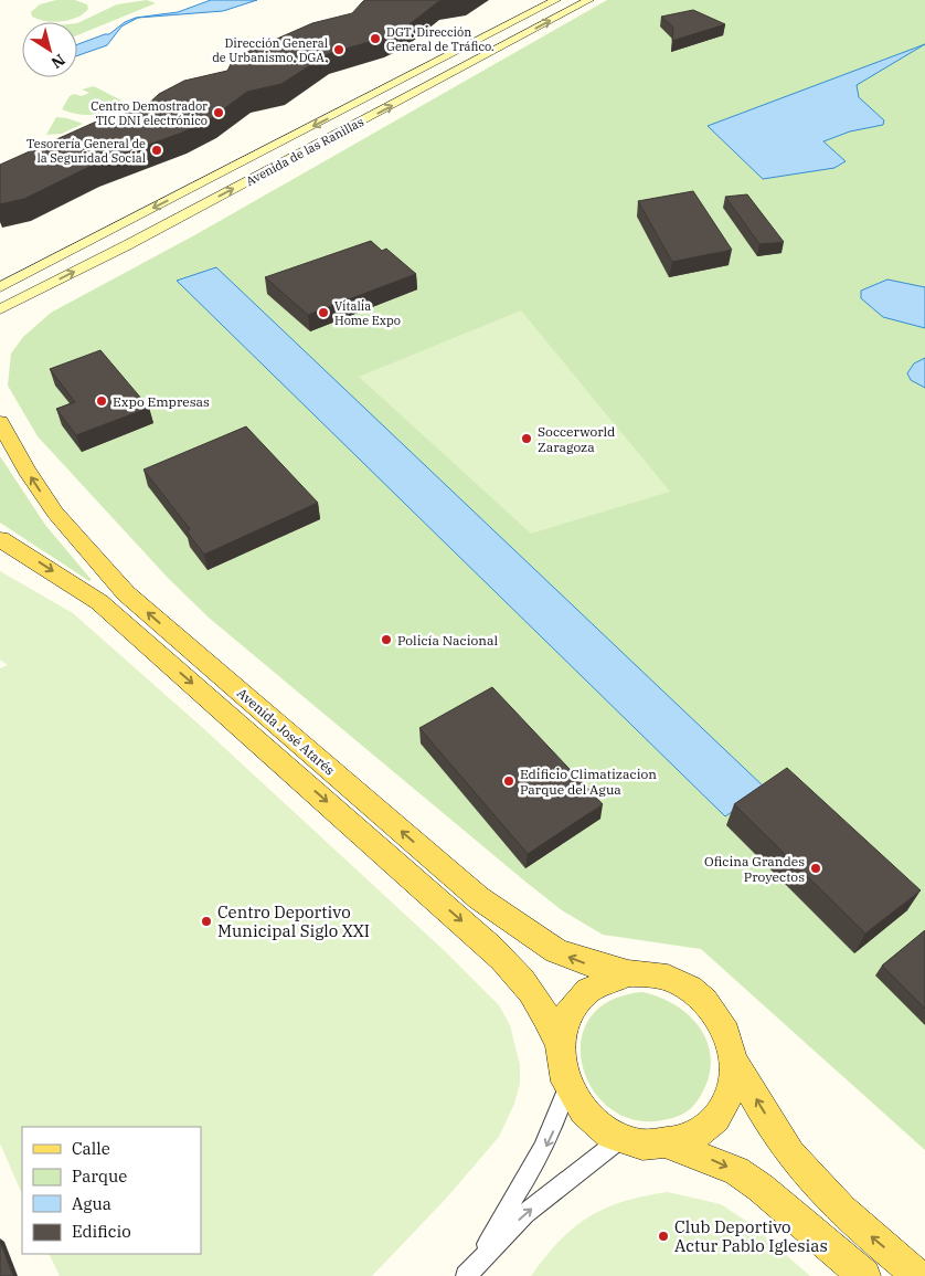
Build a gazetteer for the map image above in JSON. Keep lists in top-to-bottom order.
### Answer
{
  "streets": {
    "main road": ["Avenida de las Ranillas", "Avenida José Atarés"]
  },
  "places": [
    "DGT. Dirección General de Tráfico.",
    "Dirección General de Urbanismo. DGA.",
    "Centro Demostrador TIC DNI electrónico",
    "Tesorería General de la Seguridad Social",
    "Vitalia Home Expo",
    "Expo Empresas",
    "Soccerworld Zaragoza",
    "Policía Nacional",
    "Edificio Climatizacion Parque del Agua",
    "Oficina Grandes Proyectos",
    "Centro Deportivo Municipal Siglo XXI",
    "Club Deportivo Actur Pablo Iglesias"
  ],
  "legend": [
    "Calle",
    "Parque",
    "Agua",
    "Edificio"
  ],
  "north": "bottom right"
}
